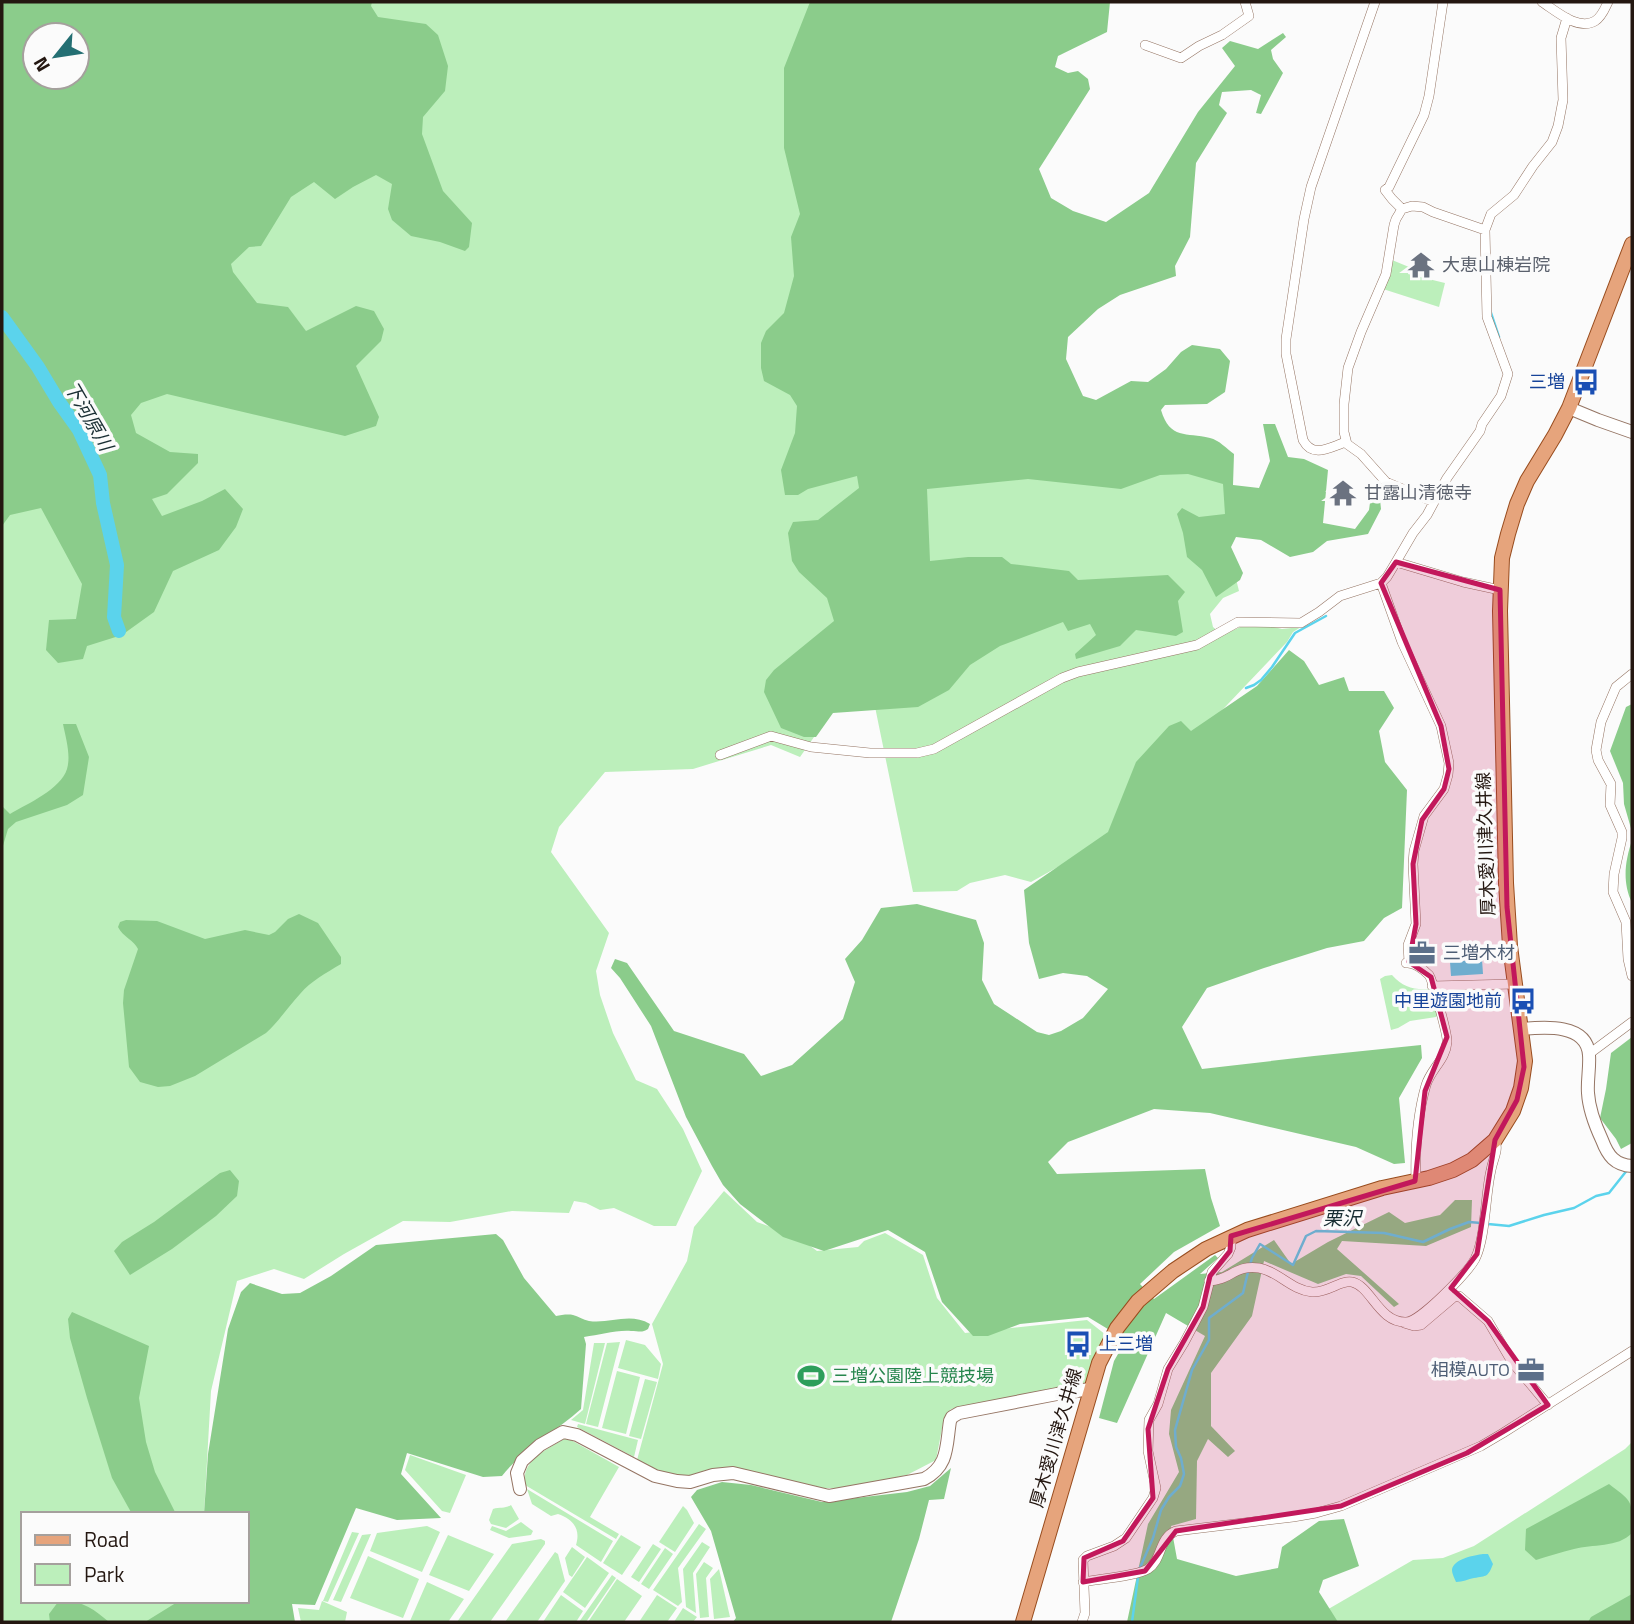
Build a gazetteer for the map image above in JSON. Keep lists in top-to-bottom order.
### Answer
{
  "streets": {
    "main road": ["厚木愛川津久井線"]
  },
  "water": ["下河原川", "栗沢"],
  "places": {
    "temple": ["大恵山棟岩院", "甘露山清徳寺"],
    "bus stop": ["三増", "中里遊園地前", "上三増"],
    "office": ["三増木材", "相模AUTO"],
    "sports": ["三増公園陸上競技場"]
  },
  "legend": ["Road", "Park"],
  "north": "bottom left"
}
